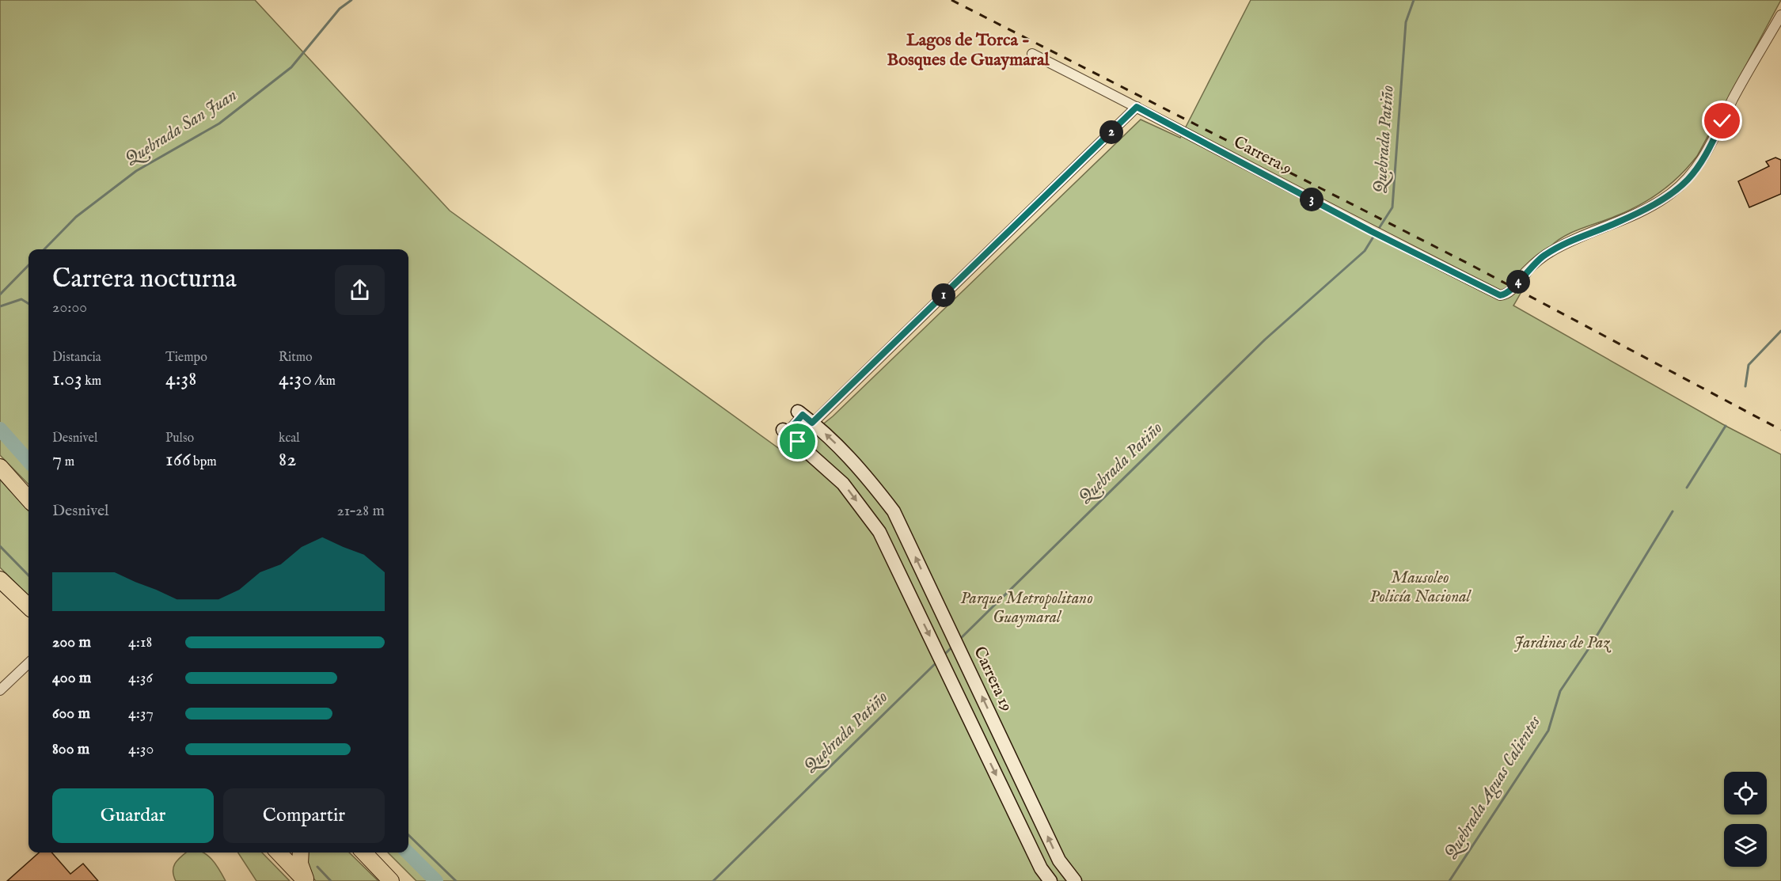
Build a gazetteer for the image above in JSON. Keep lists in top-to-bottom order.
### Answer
{
  "streets": {
    "main road": ["Carrera 19"],
    "street": ["Carrera 9"]
  },
  "districts": ["Lagos de Torca - Bosques de Guaymaral"],
  "water": ["Quebrada San Juan", "Quebrada Patiño", "Quebrada Aguas Calientes"],
  "parks": ["Mausoleo Policía Nacional", "Parque Metropolitano Guaymaral", "Jardines de Paz"],
  "page": {
    "pins": [
      "2",
      "3",
      "4",
      "1"
    ],
    "heading": ["Carrera nocturna", "20:00"],
    "stats": [
      ["Distancia", "1.03 km"],
      ["Tiempo", "4:38"],
      ["Ritmo", "4:30 /km"],
      ["Desnivel", "7 m"],
      ["Pulso", "166 bpm"],
      ["kcal", "82"]
    ],
    "chart": ["Desnivel", "21–28 m"],
    "list": [
      {
        "name": "200 m",
        "note": "4:18"
      },
      {
        "name": "400 m",
        "note": "4:36"
      },
      {
        "name": "600 m",
        "note": "4:37"
      },
      {
        "name": "800 m",
        "note": "4:30"
      }
    ],
    "buttons": ["Guardar", "Compartir"]
  }
}
